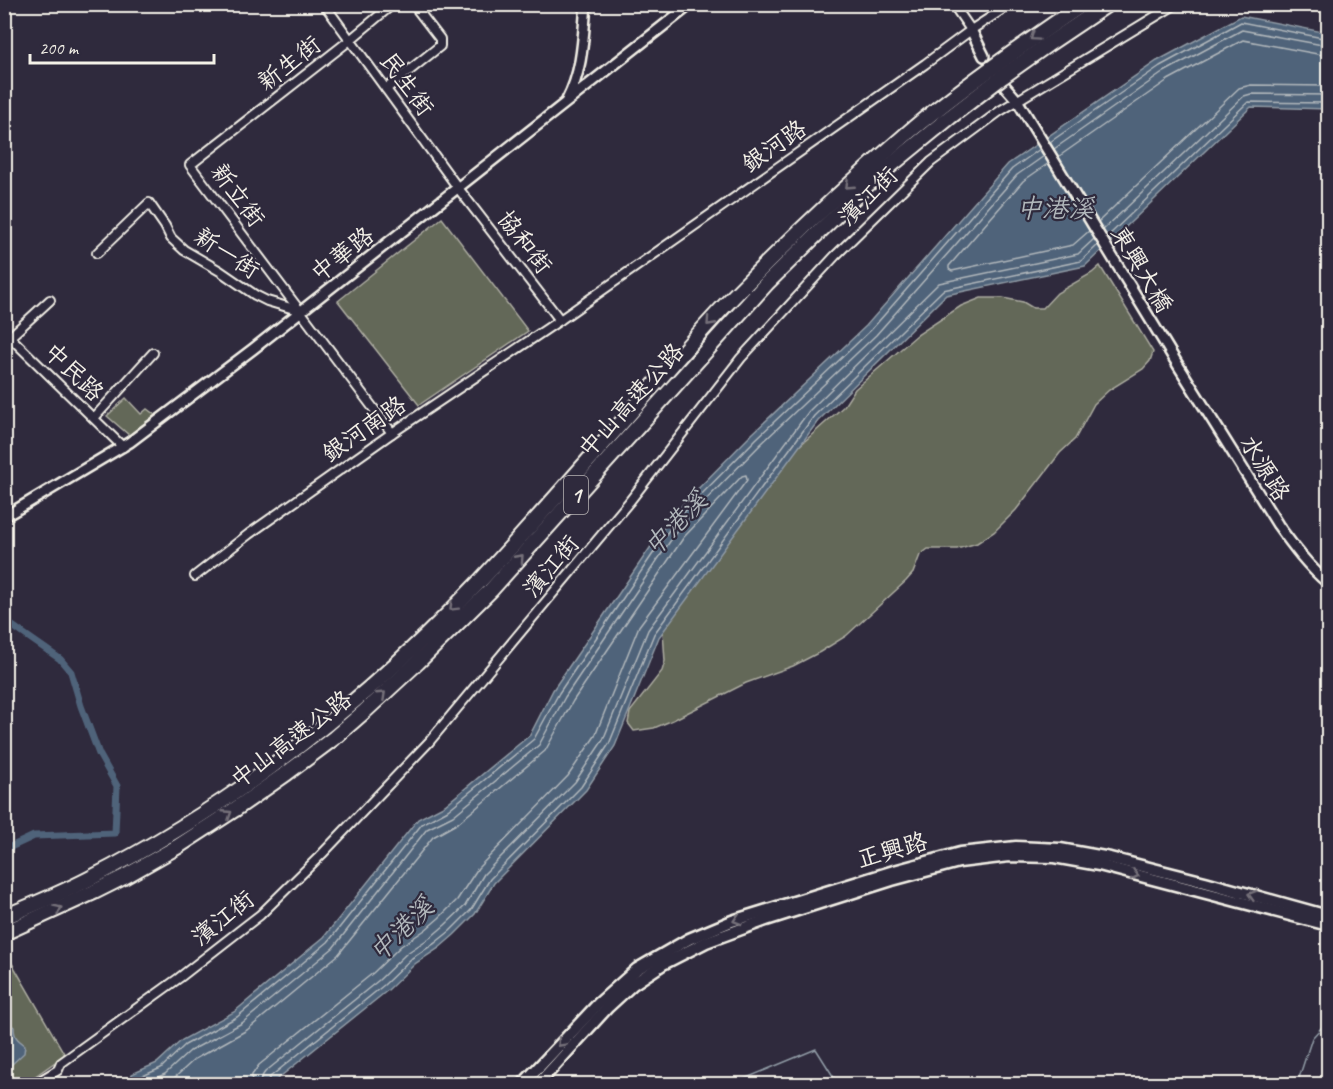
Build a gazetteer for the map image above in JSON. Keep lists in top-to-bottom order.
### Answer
{
  "streets": {
    "highway": ["中山高速公路", "1"],
    "main road": ["正興路"],
    "street": [
      "新生街",
      "民生街",
      "銀河路",
      "新立街",
      "濱江街",
      "協和街",
      "新一街",
      "中華路",
      "東興大橋",
      "中民路",
      "銀河南路",
      "水源路"
    ]
  },
  "crossings": [
    ["新生街", "民生街"],
    ["新生街", "新立街"],
    ["民生街", "協和街"],
    ["民生街", "中華路"],
    ["銀河路", "協和街"],
    ["銀河路", "銀河南路"],
    ["新立街", "新一街"],
    ["新立街", "中華路"],
    ["濱江街", "東興大橋"],
    ["協和街", "中華路"],
    ["協和街", "銀河南路"],
    ["新一街", "中華路"],
    ["中華路", "中民路"],
    ["東興大橋", "水源路"]
  ],
  "water": ["中港溪"],
  "scale_bar": "200 m"
}
